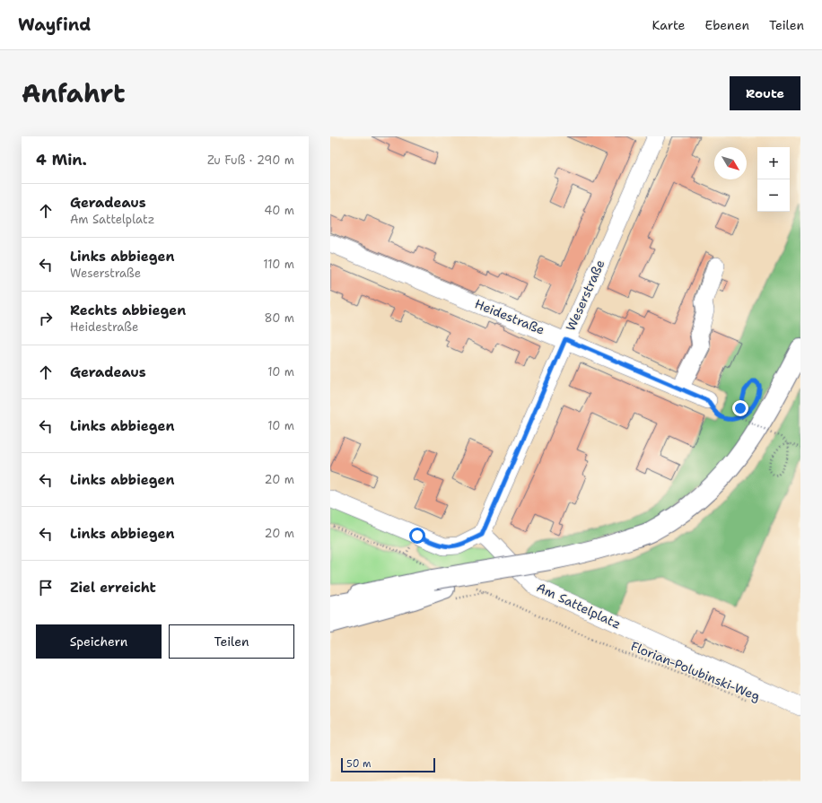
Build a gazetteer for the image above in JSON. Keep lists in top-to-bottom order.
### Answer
{
  "streets": {
    "street": ["Weserstraße", "Heidestraße", "Am Sattelplatz"],
    "path": ["Florian-Polubinski-Weg"]
  },
  "crossings": [
    ["Weserstraße", "Heidestraße"],
    ["Weserstraße", "Am Sattelplatz"]
  ],
  "scale_bar": "50 m",
  "north": "bottom right",
  "page": {
    "header": "Wayfind",
    "nav": ["Karte", "Ebenen", "Teilen"],
    "title": "Anfahrt",
    "buttons": [
      "Route",
      ["Speichern", "Teilen"]
    ],
    "heading": ["4 Min.", "Zu Fuß · 290 m"],
    "map_buttons": ["+", "−"],
    "list": [
      ["Geradeaus", "Am Sattelplatz", "40 m"],
      ["Links abbiegen", "Weserstraße", "110 m"],
      ["Rechts abbiegen", "Heidestraße", "80 m"],
      ["Geradeaus", "10 m"],
      ["Links abbiegen", "10 m"],
      ["Links abbiegen", "20 m"],
      ["Links abbiegen", "20 m"],
      "Ziel erreicht"
    ],
    "scale": "50 m"
  }
}
